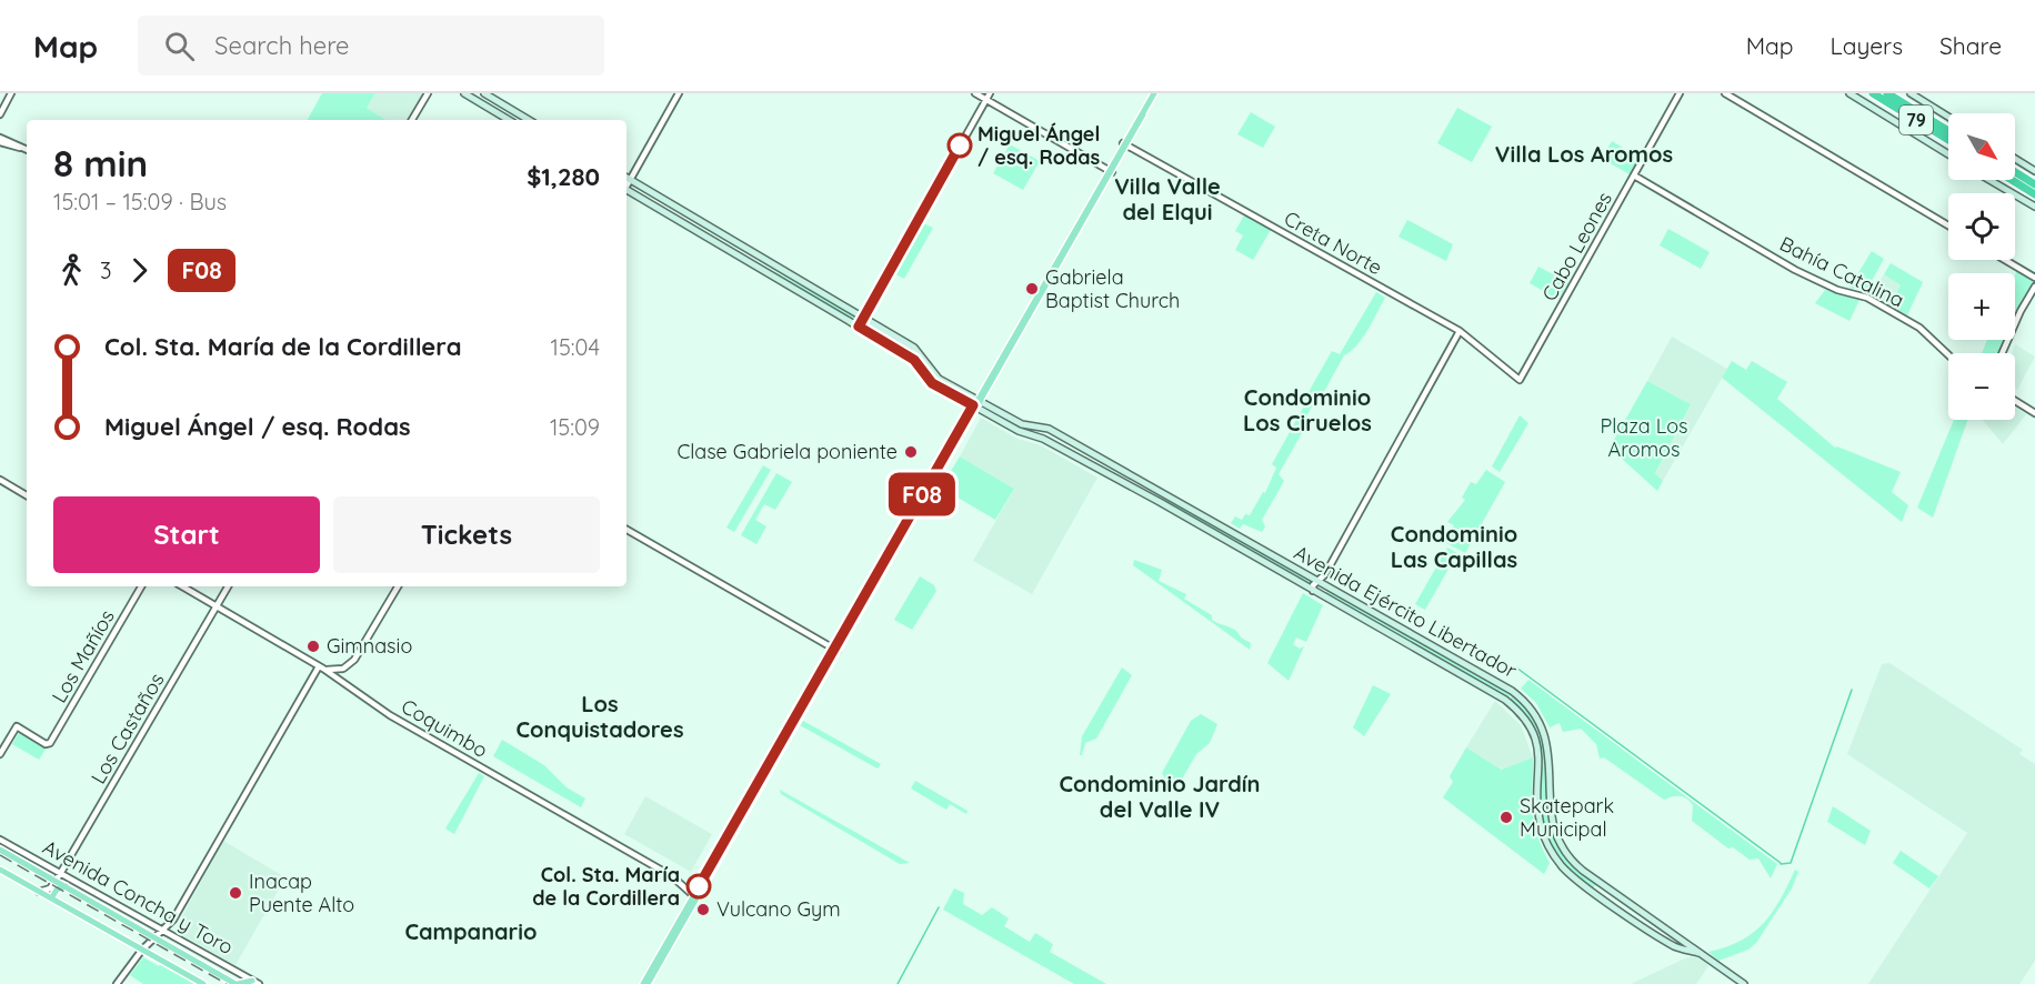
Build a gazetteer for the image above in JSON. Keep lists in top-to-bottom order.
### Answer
{
  "streets": {
    "highway": ["79"],
    "main road": ["Avenida Ejército Libertador", "Avenida Concha y Toro"],
    "street": [
      "Creta Norte",
      "Cabo Leones",
      "Bahía Catalina",
      "Los Mañíos",
      "Los Castaños",
      "Coquimbo"
    ]
  },
  "crossings": [
    ["Creta Norte", "Cabo Leones"],
    ["Cabo Leones", "Bahía Catalina"],
    ["Los Castaños", "Coquimbo"],
    ["Los Castaños", "Avenida Concha y Toro"]
  ],
  "districts": [
    "Villa Los Aromos",
    "Villa Valle del Elqui",
    "Condominio Los Ciruelos",
    "Condominio Las Capillas",
    "Los Conquistadores",
    "Condominio Jardín del Valle IV",
    "Campanario"
  ],
  "parks": ["Plaza Los Aromos"],
  "places": [
    "Miguel Ángel / esq. Rodas",
    "Gabriela Baptist Church",
    "Clase Gabriela poniente",
    "Gimnasio",
    "Skatepark Municipal",
    "Col. Sta. María de la Cordillera",
    "Inacap Puente Alto",
    "Vulcano Gym"
  ],
  "lines": ["bus line F08"],
  "north": "bottom right",
  "page": {
    "header": "Map",
    "search": "Search here",
    "nav": ["Map", "Layers", "Share"],
    "on_map": "F08",
    "map_buttons": ["+", "−"],
    "heading": ["8 min", "15:01 – 15:09 · Bus", "$1,280"],
    "legs": ["3", "F08"],
    "list": [
      {
        "name": "Col. Sta. María de la Cordillera",
        "value": "15:04"
      },
      {
        "name": "Miguel Ángel / esq. Rodas",
        "value": "15:09"
      }
    ],
    "buttons": ["Start", "Tickets"]
  }
}
